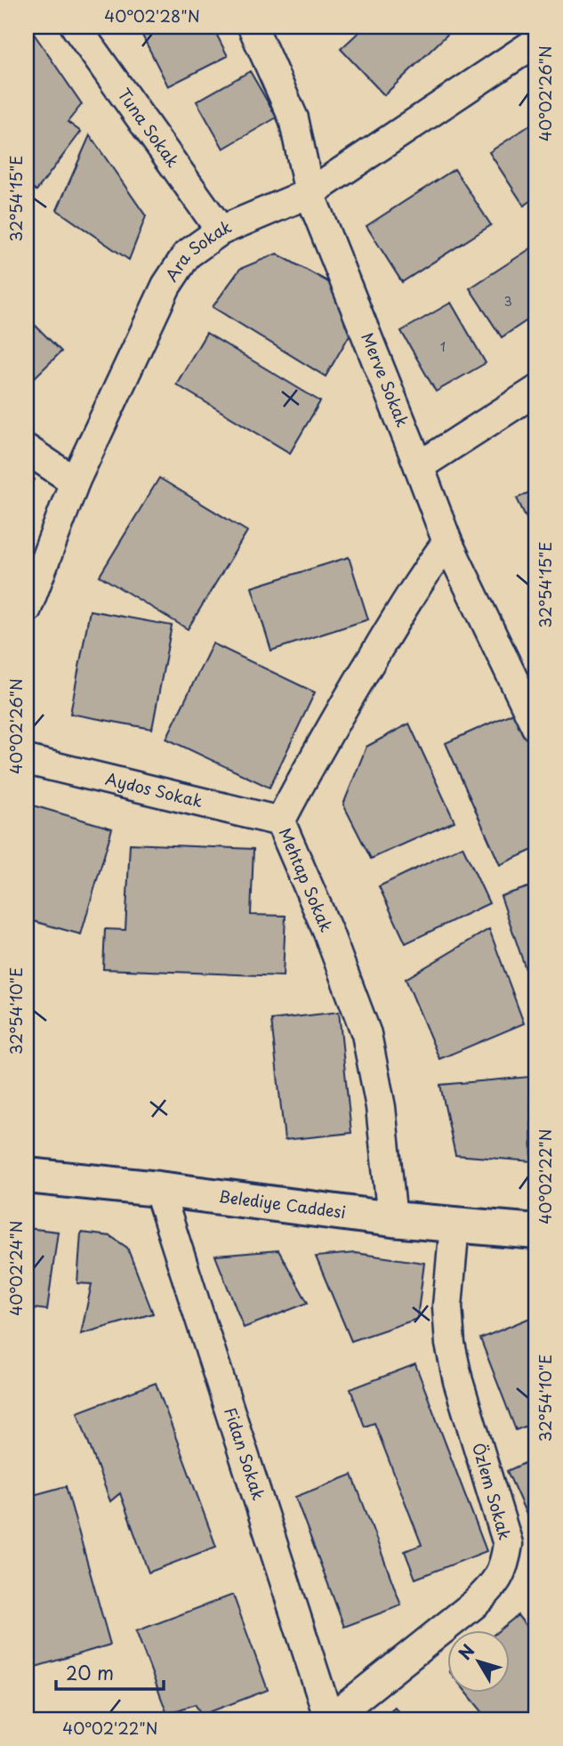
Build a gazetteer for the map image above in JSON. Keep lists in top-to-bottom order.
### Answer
{
  "streets": {
    "street": [
      "Tuna Sokak",
      "Ara Sokak",
      "Merve Sokak",
      "Aydos Sokak",
      "Mehtap Sokak",
      "Belediye Caddesi",
      "Fidan Sokak",
      "Özlem Sokak"
    ]
  },
  "crossings": [
    ["Tuna Sokak", "Ara Sokak"],
    ["Ara Sokak", "Merve Sokak"],
    ["Merve Sokak", "Mehtap Sokak"],
    ["Aydos Sokak", "Mehtap Sokak"],
    ["Mehtap Sokak", "Belediye Caddesi"],
    ["Belediye Caddesi", "Fidan Sokak"],
    ["Belediye Caddesi", "Özlem Sokak"],
    ["Fidan Sokak", "Özlem Sokak"]
  ],
  "house_numbers": ["3", "1"],
  "scale_bar": "20 m",
  "north": "top left",
  "coordinates": [
    "40°02'28\"N",
    "40°02'26\"N",
    "32°54'15\"E",
    "32°54'10\"E",
    "40°02'22\"N",
    "40°02'24\"N"
  ]
}
